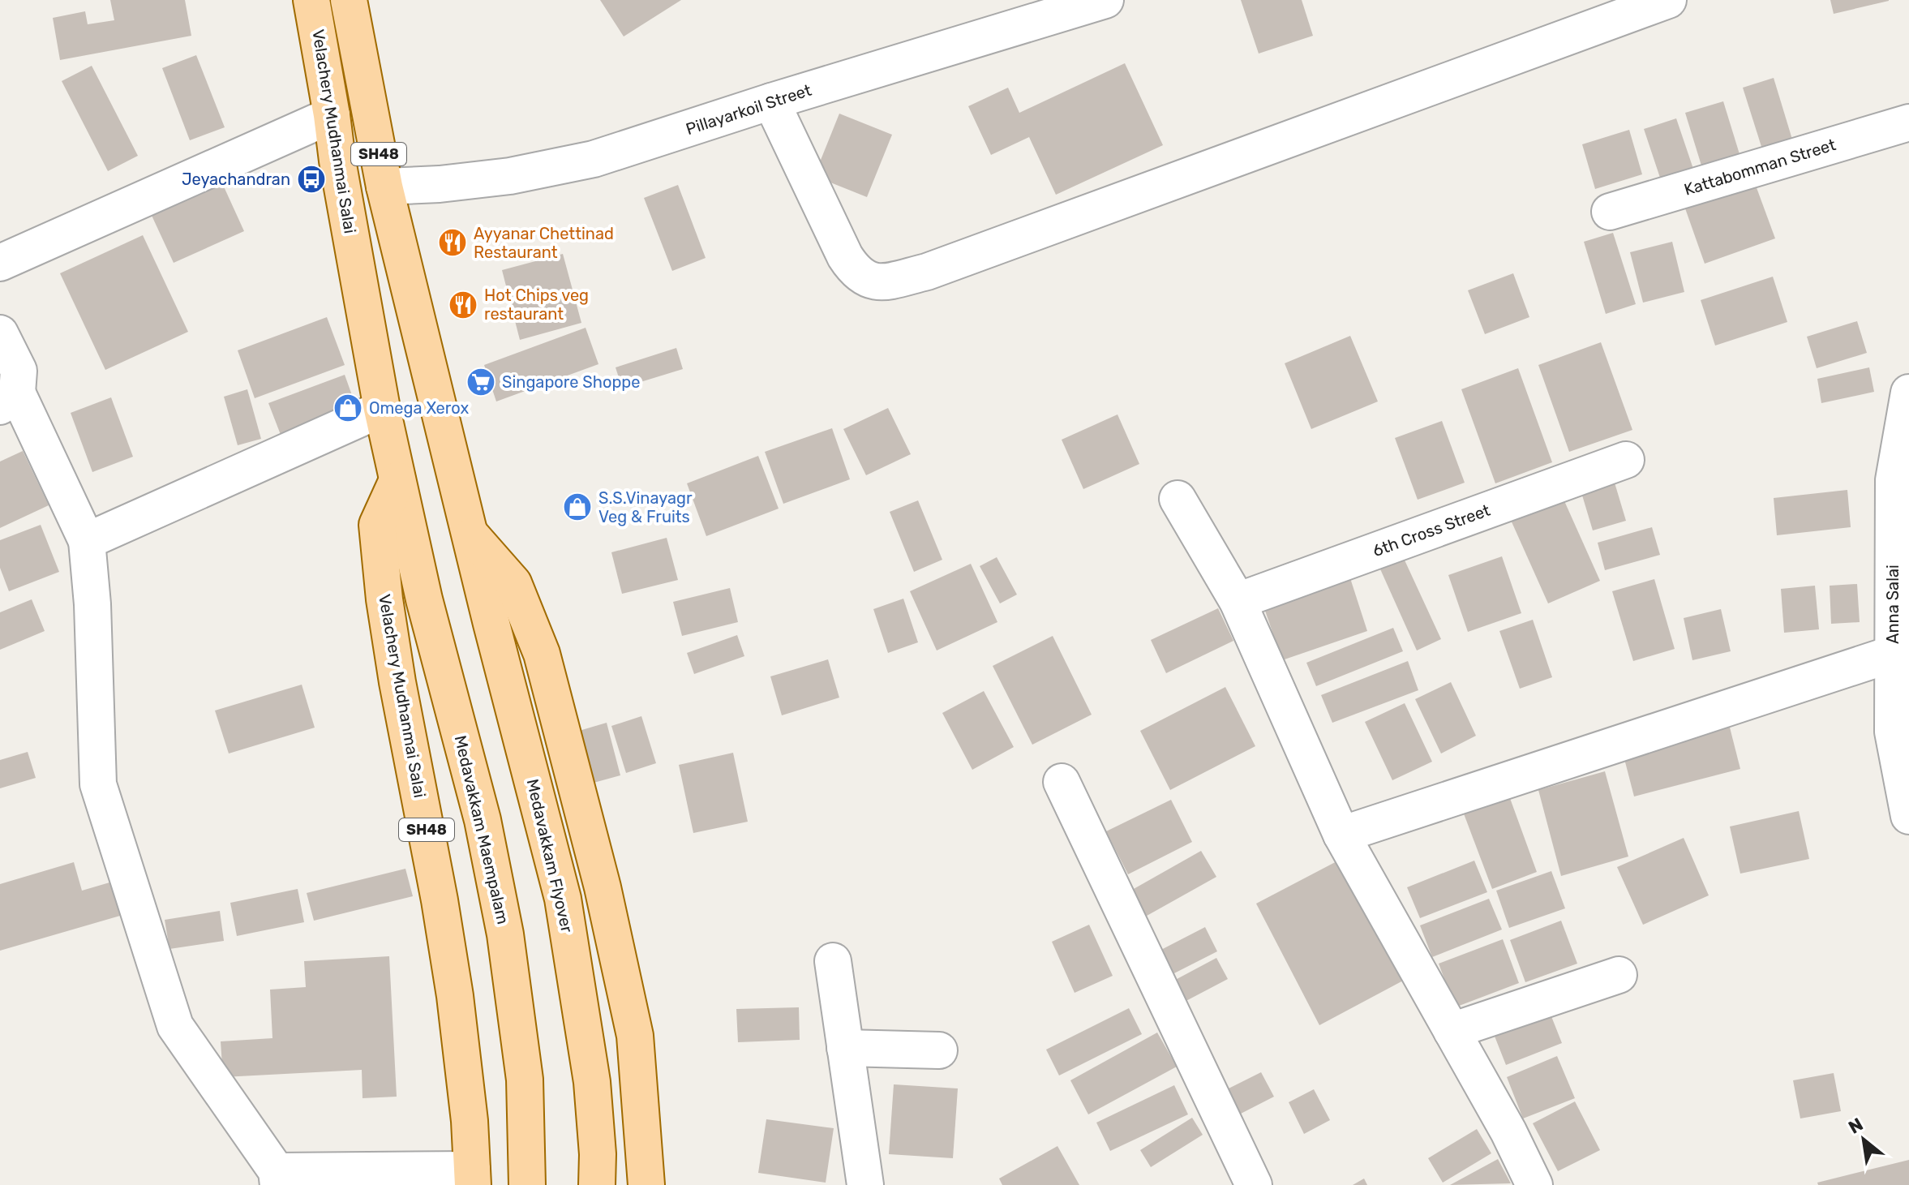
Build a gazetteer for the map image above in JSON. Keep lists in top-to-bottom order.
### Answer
{
  "streets": {
    "main road": [
      "Velachery Mudhanmai Salai",
      "SH48",
      "Medavakkam Maempalam",
      "Medavakkam Flyover"
    ],
    "street": [
      "Pillayarkoil Street",
      "Kattabomman Street",
      "6th Cross Street",
      "Anna Salai"
    ]
  },
  "crossings": [
    ["Pillayarkoil Street", "SH48"],
    ["Pillayarkoil Street", "Medavakkam Flyover"],
    ["Velachery Mudhanmai Salai", "Medavakkam Maempalam"],
    ["SH48", "Medavakkam Flyover"]
  ],
  "places": {
    "bus stop": ["Jeyachandran"],
    "restaurant": ["Ayyanar Chettinad Restaurant", "Hot Chips veg restaurant"],
    "supermarket": ["Singapore Shoppe"],
    "shop": ["Omega Xerox", "S.S.Vinayagr Veg & Fruits"]
  },
  "north": "top left"
}
